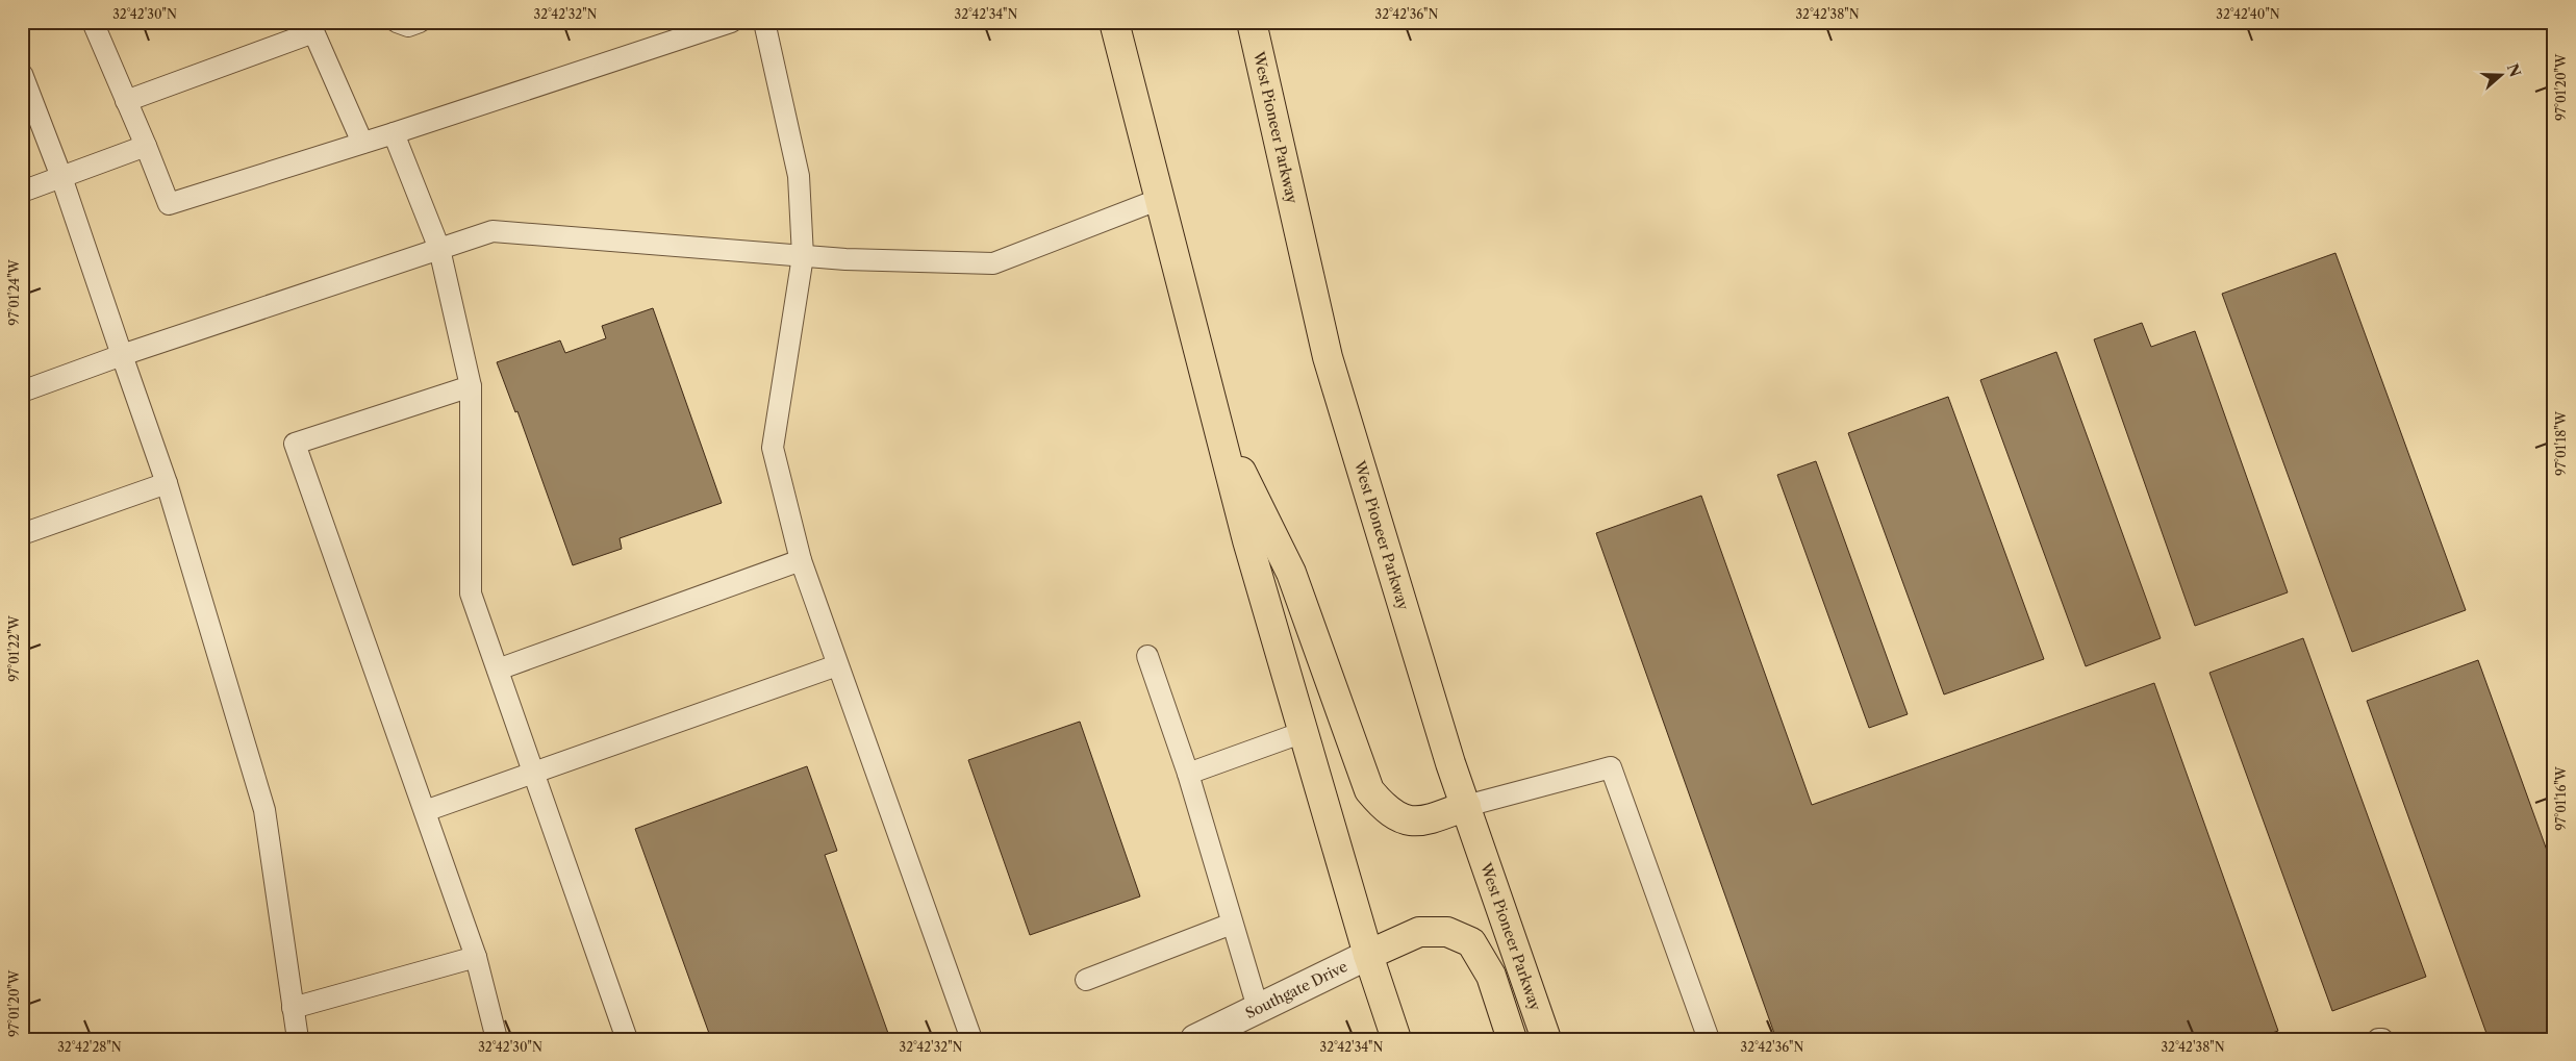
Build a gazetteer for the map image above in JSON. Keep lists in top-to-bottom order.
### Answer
{
  "streets": {
    "main road": ["West Pioneer Parkway"],
    "street": ["Southgate Drive"]
  },
  "north": "right",
  "coordinates": [
    "32°42'30\"N",
    "32°42'32\"N",
    "32°42'34\"N",
    "32°42'36\"N",
    "32°42'38\"N",
    "32°42'40\"N",
    "97°01'20\"W",
    "97°01'24\"W",
    "97°01'18\"W",
    "97°01'22\"W",
    "97°01'16\"W",
    "32°42'28\"N"
  ]
}
